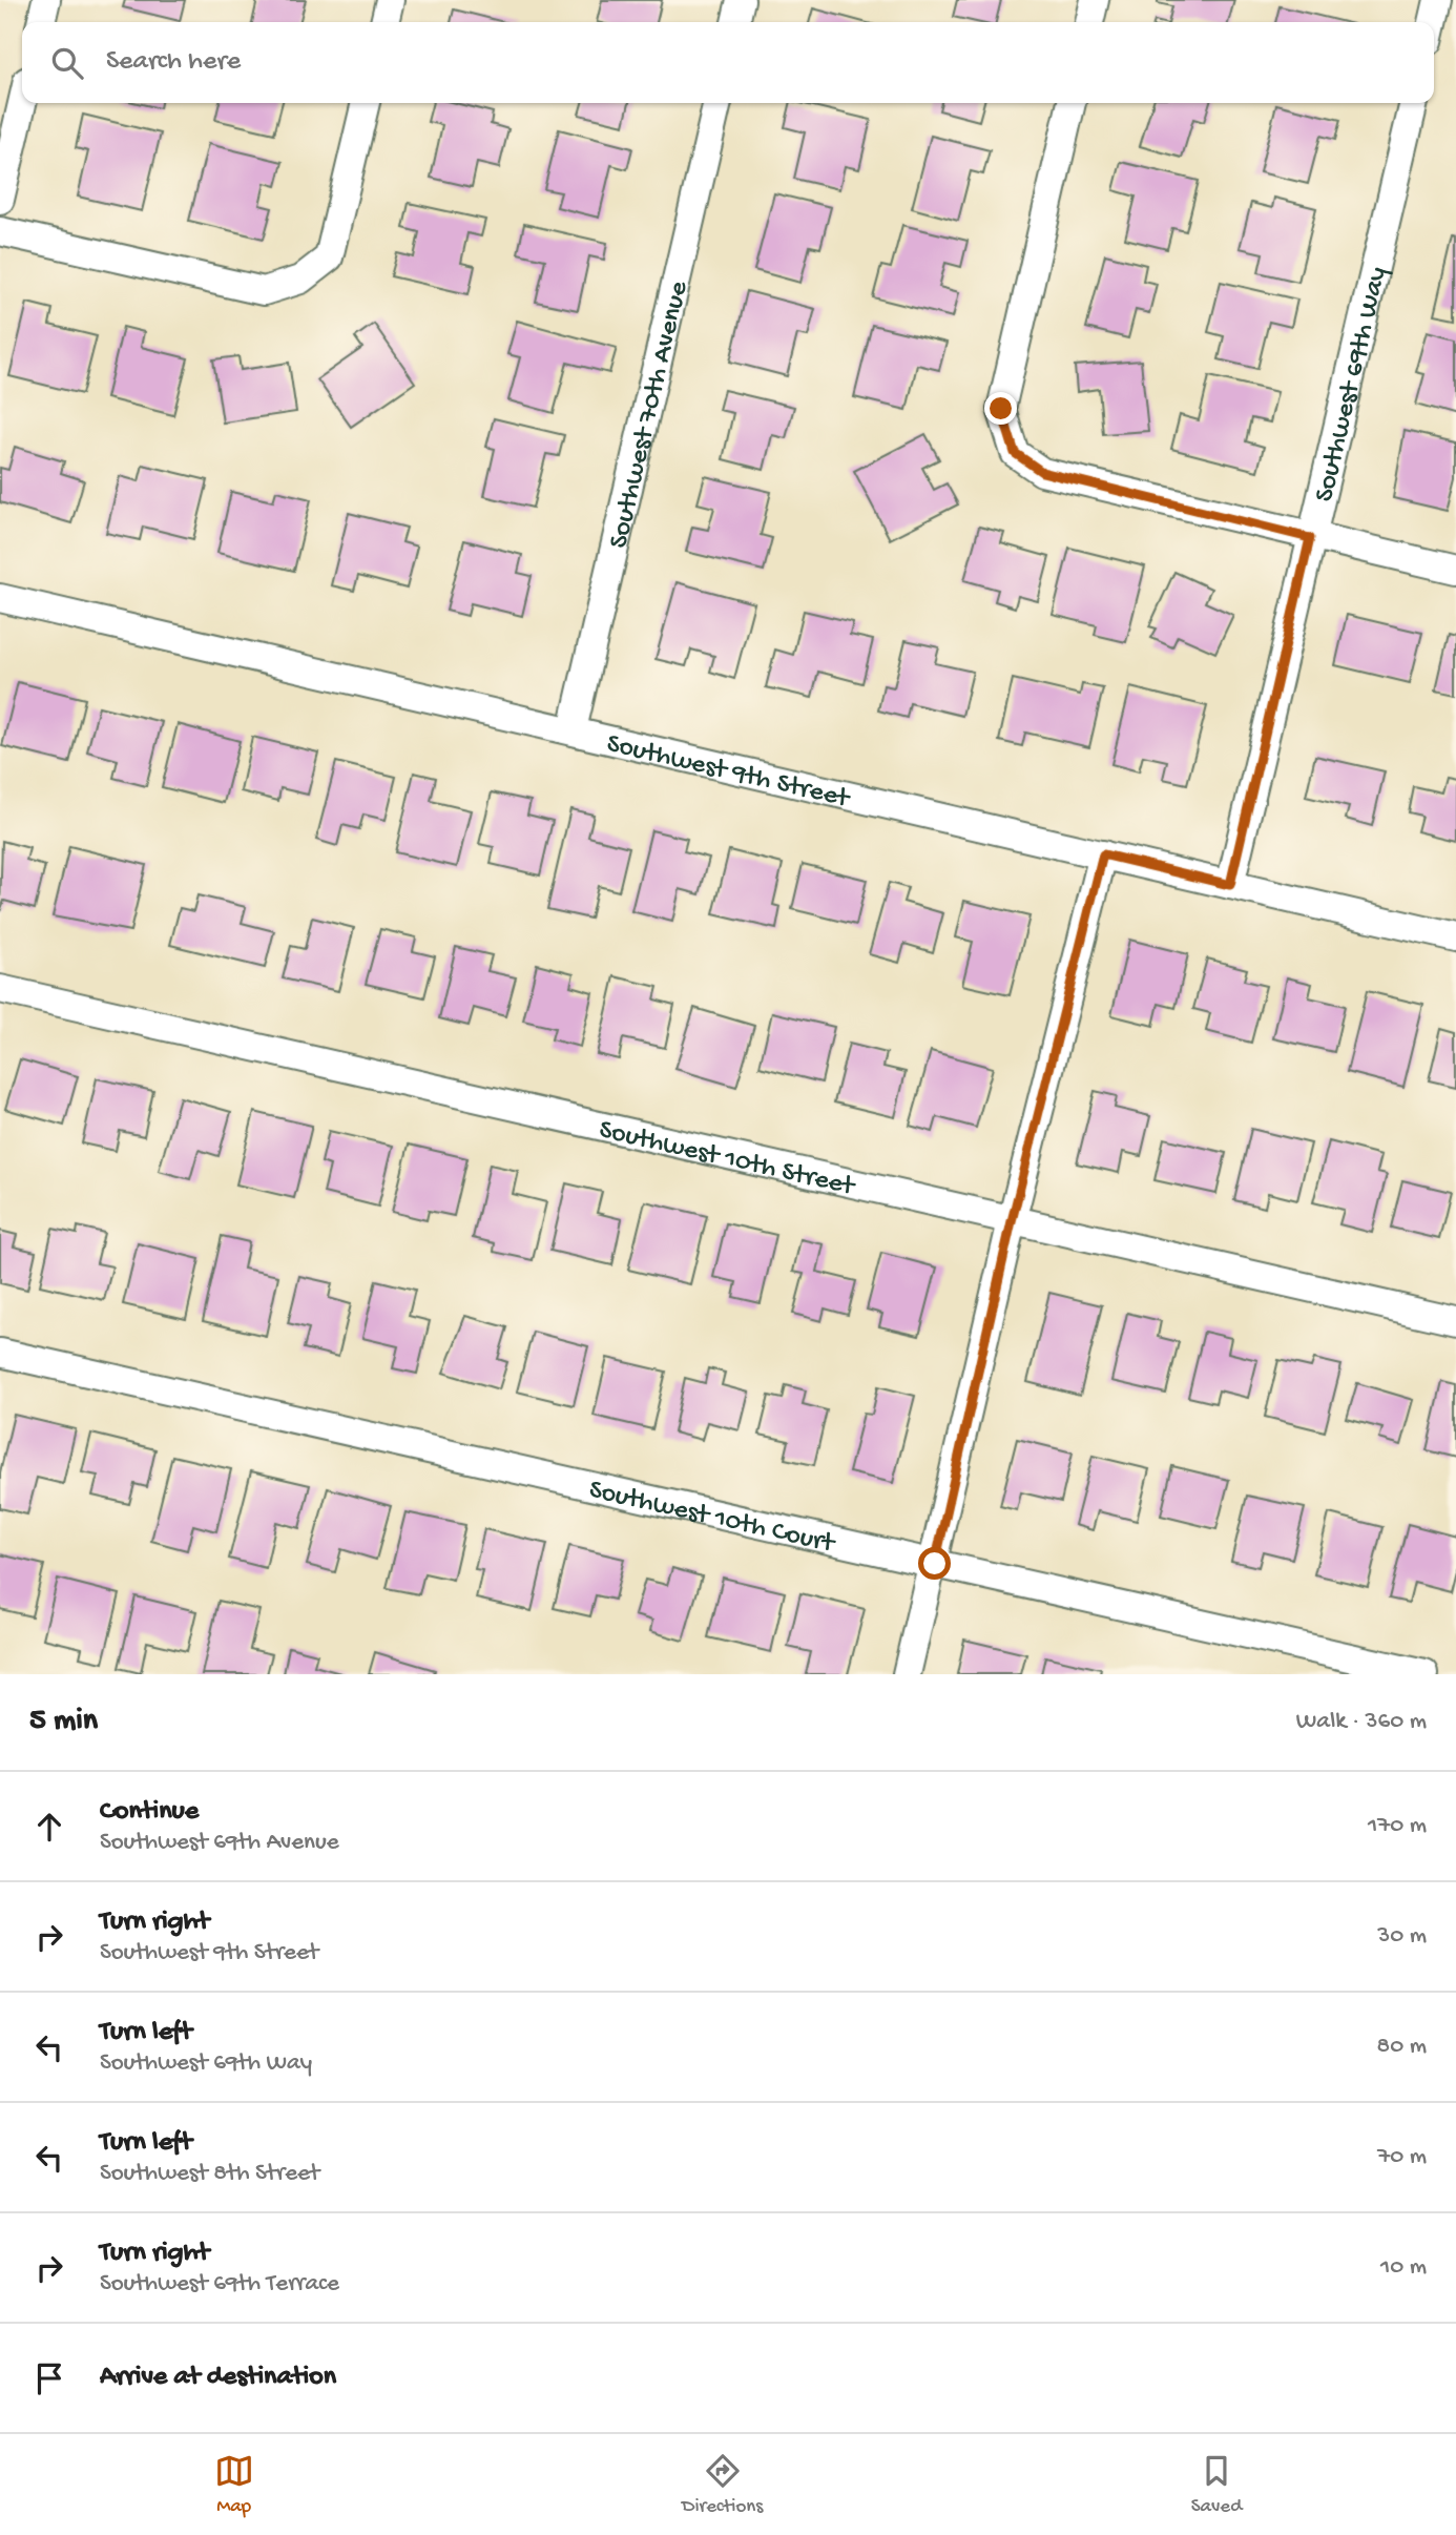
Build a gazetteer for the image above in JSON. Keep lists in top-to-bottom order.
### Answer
{
  "streets": {
    "street": [
      "Southwest 69th Way",
      "Southwest 70th Avenue",
      "Southwest 9th Street",
      "Southwest 10th Street",
      "Southwest 10th Court"
    ]
  },
  "crossings": [
    ["Southwest 69th Way", "Southwest 9th Street"],
    ["Southwest 70th Avenue", "Southwest 9th Street"]
  ],
  "page": {
    "search": "Search here",
    "heading": ["5 min", "Walk · 360 m"],
    "list": [
      ["Continue", "Southwest 69th Avenue", "170 m"],
      ["Turn right", "Southwest 9th Street", "30 m"],
      ["Turn left", "Southwest 69th Way", "80 m"],
      ["Turn left", "Southwest 8th Street", "70 m"],
      ["Turn right", "Southwest 69th Terrace", "10 m"],
      "Arrive at destination"
    ],
    "nav": ["Map", "Directions", "Saved"]
  }
}
